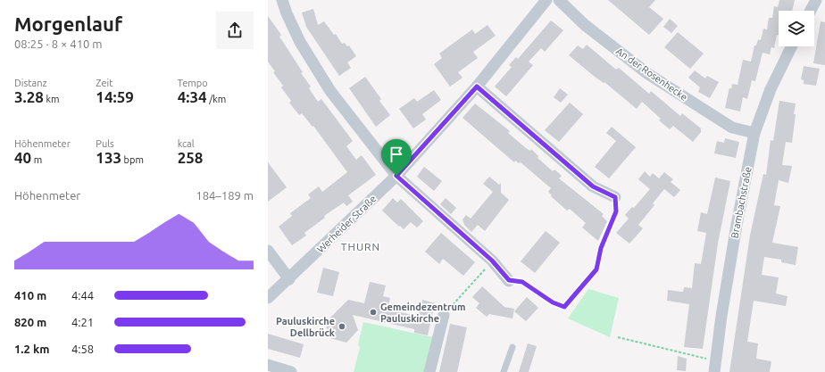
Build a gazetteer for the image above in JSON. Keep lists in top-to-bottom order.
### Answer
{
  "streets": {
    "street": ["An der Rosenhecke", "Brambachstraße", "Werheider Straße"]
  },
  "crossings": [
    ["An der Rosenhecke", "Brambachstraße"]
  ],
  "districts": ["THURN"],
  "places": ["Gemeindezentrum Pauluskirche", "Pauluskirche Dellbrück"],
  "page": {
    "heading": ["Morgenlauf", "08:25 · 8 × 410 m"],
    "stats": [
      ["Distanz", "3.28 km"],
      ["Zeit", "14:59"],
      ["Tempo", "4:34 /km"],
      ["Höhenmeter", "40 m"],
      ["Puls", "133 bpm"],
      ["kcal", "258"]
    ],
    "chart": ["Höhenmeter", "184–189 m"],
    "list": [
      {
        "name": "410 m",
        "note": "4:44"
      },
      {
        "name": "820 m",
        "note": "4:21"
      },
      {
        "name": "1.2 km",
        "note": "4:58"
      }
    ]
  }
}
